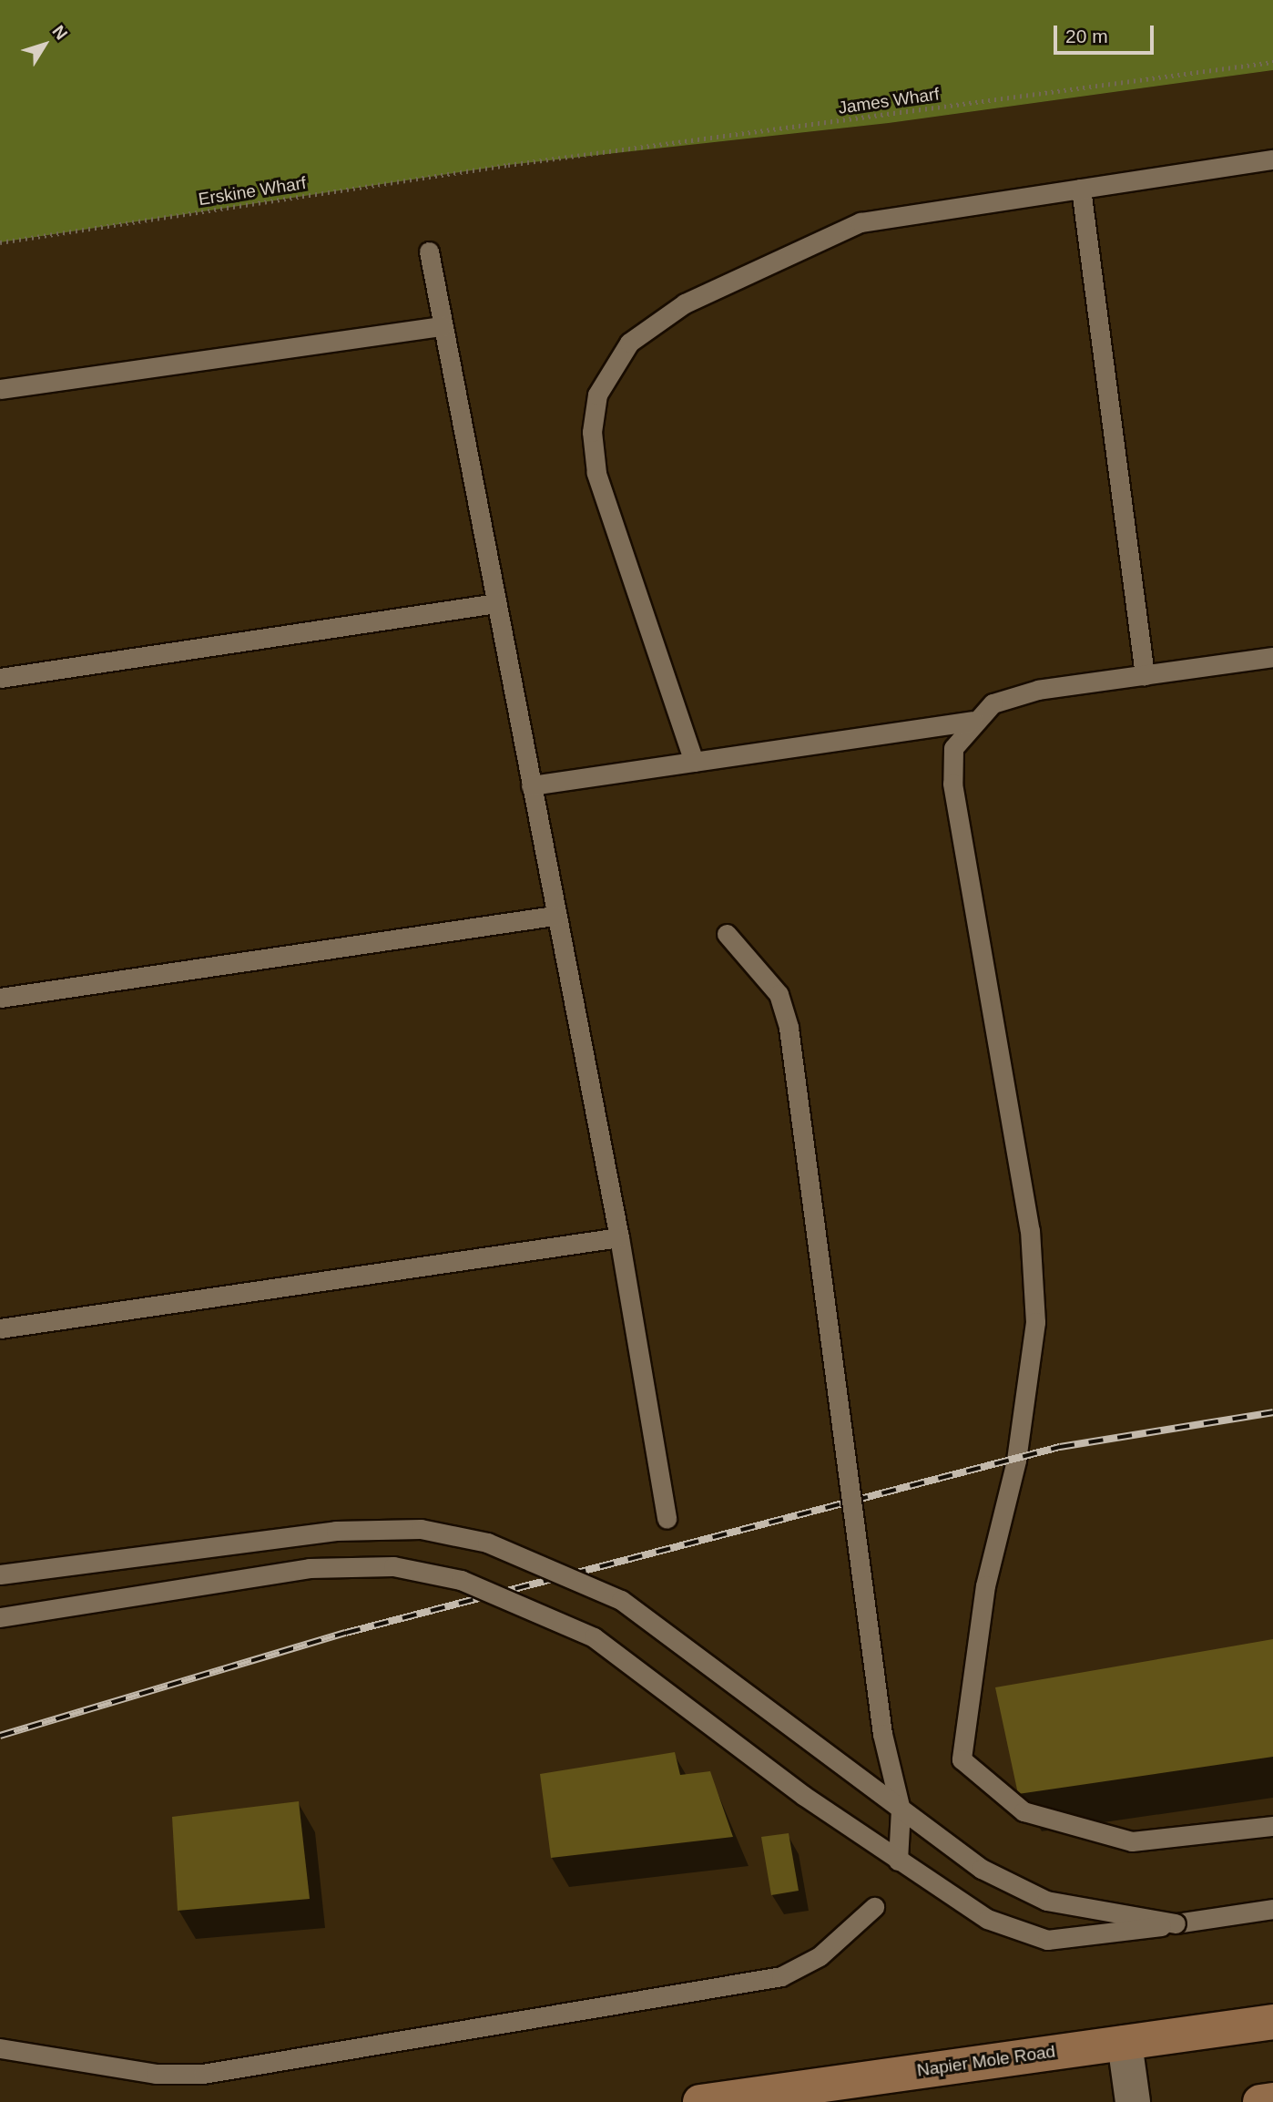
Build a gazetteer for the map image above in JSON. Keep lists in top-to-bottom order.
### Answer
{
  "streets": {
    "main road": ["Napier Mole Road"],
    "path": ["James Wharf", "Erskine Wharf"]
  },
  "crossings": [
    ["James Wharf", "Erskine Wharf"]
  ],
  "scale_bar": "20 m",
  "north": "top right"
}
